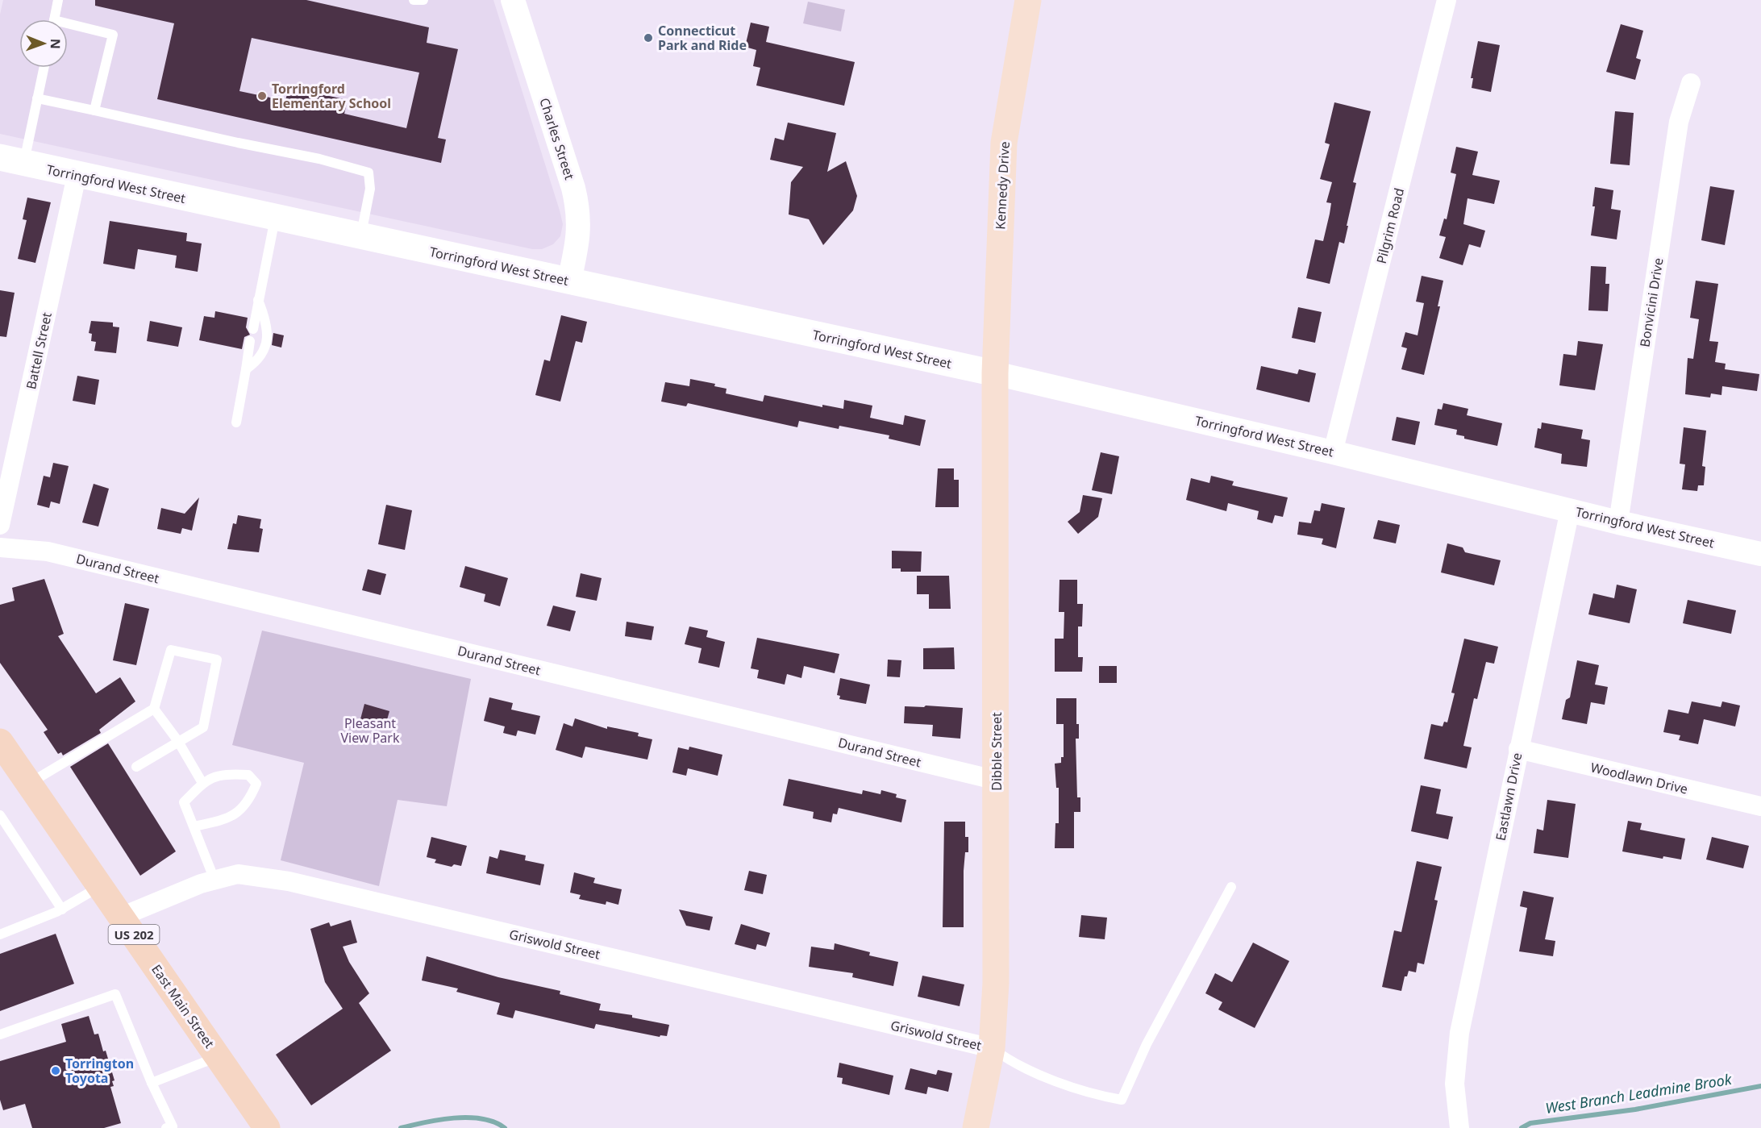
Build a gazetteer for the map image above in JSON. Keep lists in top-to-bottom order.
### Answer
{
  "streets": {
    "highway": ["US 202", "East Main Street"],
    "main road": ["Torringford West Street", "Kennedy Drive", "Dibble Street"],
    "street": [
      "Charles Street",
      "Pilgrim Road",
      "Bonvicini Drive",
      "Battell Street",
      "Durand Street",
      "Woodlawn Drive",
      "Eastlawn Drive",
      "Griswold Street"
    ]
  },
  "crossings": [
    ["Charles Street", "Torringford West Street"],
    ["Torringford West Street", "Kennedy Drive"],
    ["Torringford West Street", "Pilgrim Road"],
    ["Torringford West Street", "Bonvicini Drive"],
    ["Torringford West Street", "Battell Street"],
    ["Torringford West Street", "Dibble Street"],
    ["Torringford West Street", "Eastlawn Drive"],
    ["Kennedy Drive", "Dibble Street"],
    ["Durand Street", "Dibble Street"],
    ["Dibble Street", "Griswold Street"],
    ["Woodlawn Drive", "Eastlawn Drive"],
    ["Griswold Street", "East Main Street"]
  ],
  "water": ["West Branch Leadmine Brook"],
  "parks": ["Pleasant View Park"],
  "places": ["Connecticut Park and Ride", "Torringford Elementary School", "Torrington Toyota"],
  "north": "right"
}
